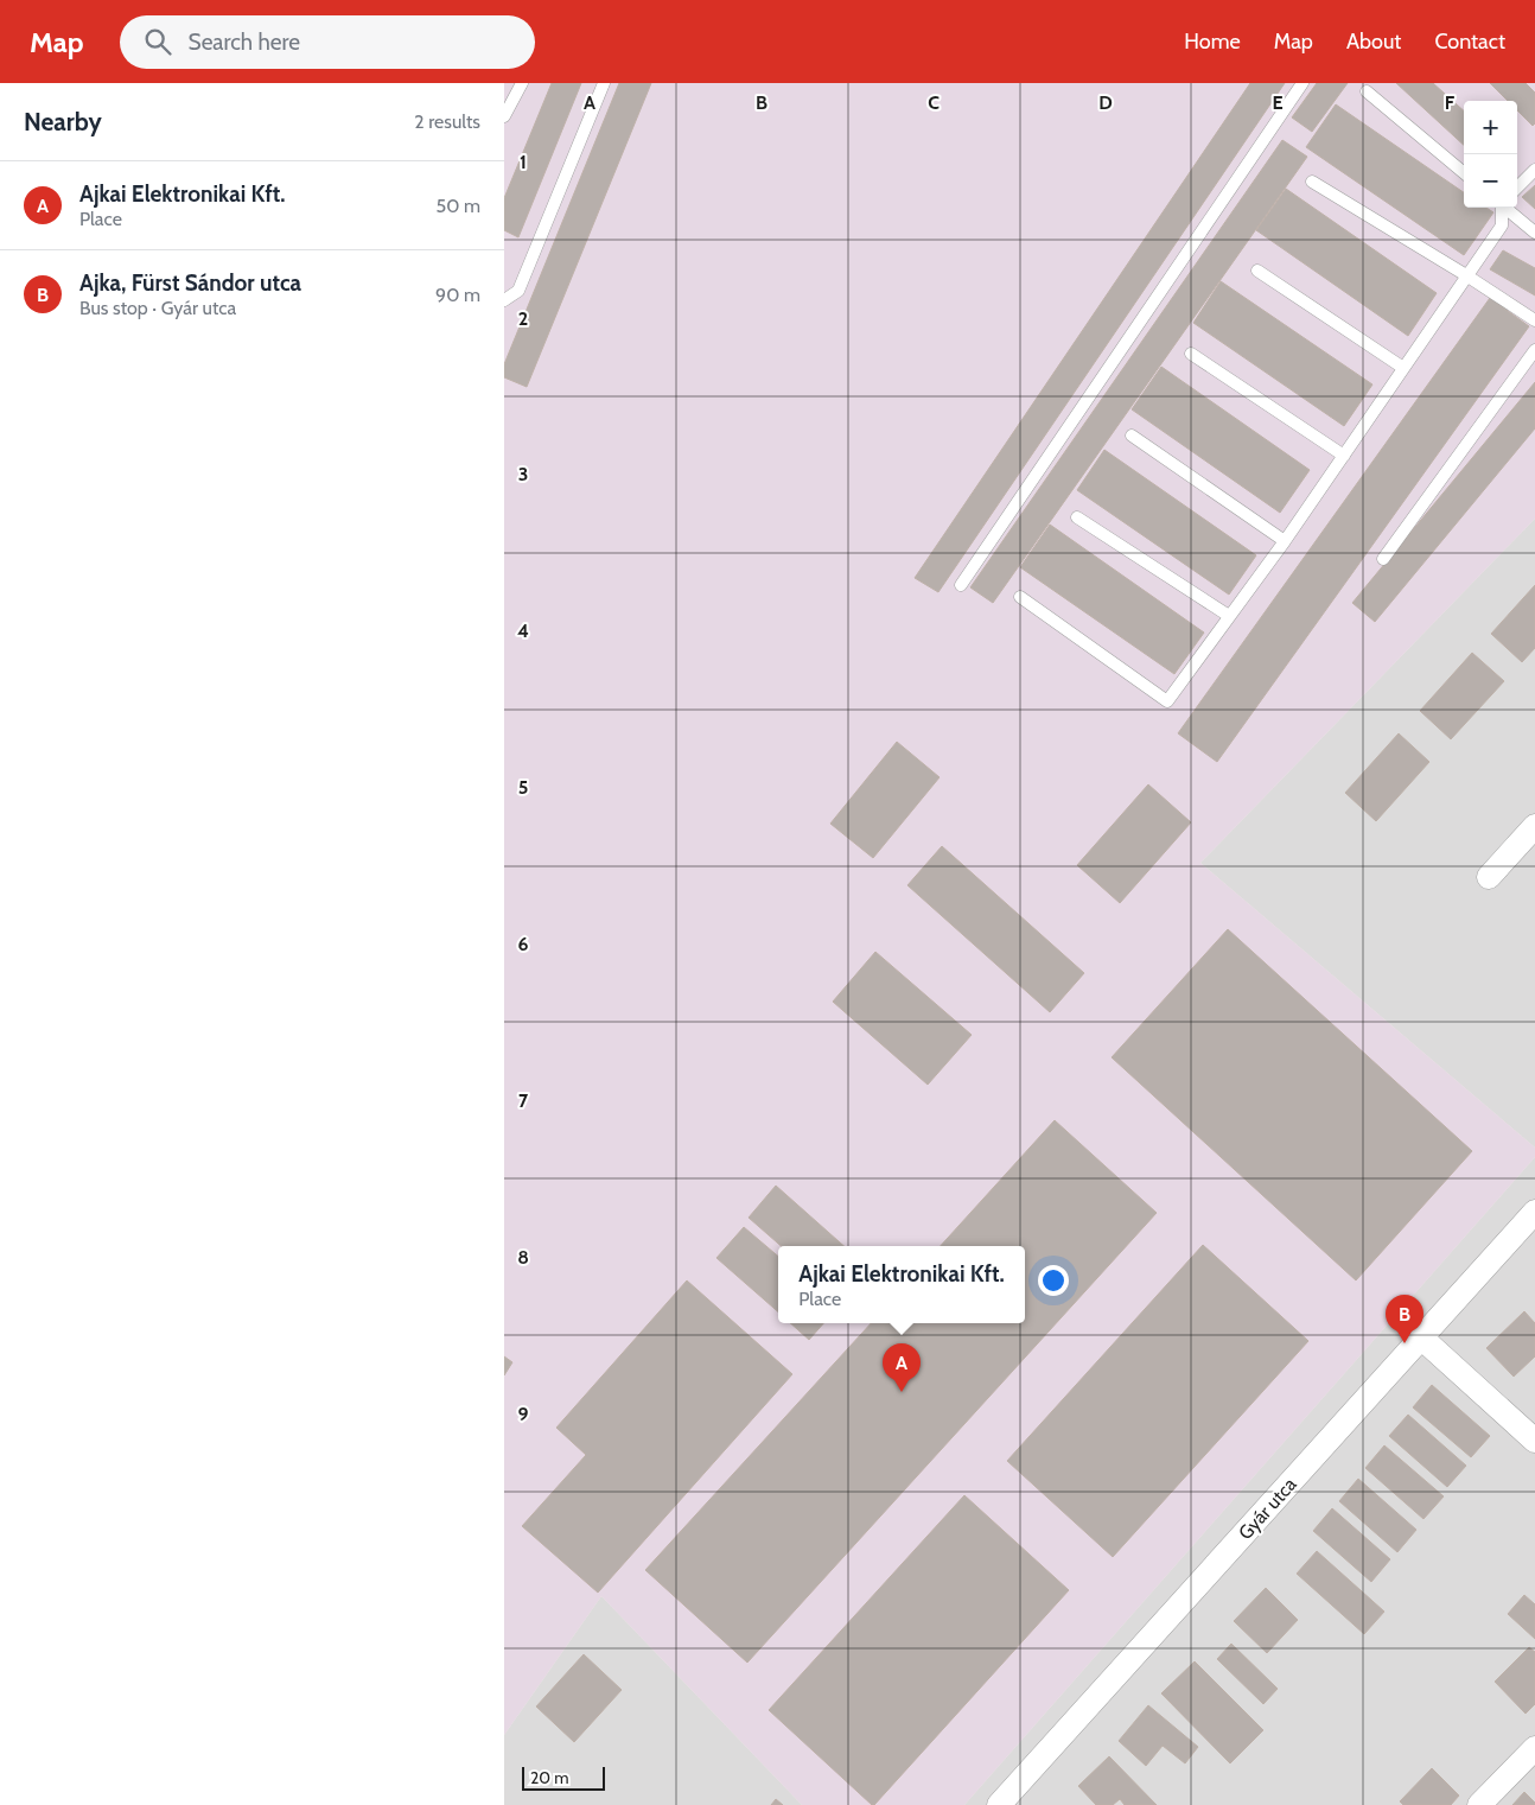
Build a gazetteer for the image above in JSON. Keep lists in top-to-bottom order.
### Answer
{
  "streets": {
    "street": ["Gyár utca"]
  },
  "scale_bar": "20 m",
  "page": {
    "header": "Map",
    "search": "Search here",
    "nav": [
      "Home",
      "Map",
      "About",
      "Contact"
    ],
    "heading": ["Nearby", "2 results"],
    "map_buttons": ["+", "−"],
    "list": [
      {
        "mark": "A",
        "name": "Ajkai Elektronikai Kft.",
        "note": "Place",
        "value": "50 m"
      },
      {
        "mark": "B",
        "name": "Ajka, Fürst Sándor utca",
        "note": "Bus stop · Gyár utca",
        "value": "90 m"
      }
    ],
    "popup": ["Ajkai Elektronikai Kft.", "Place"],
    "pins": ["B", "A"],
    "scale": "20 m"
  },
  "grid": {
    "columns": [
      "A",
      "B",
      "C",
      "D",
      "E",
      "F"
    ],
    "rows": [
      "1",
      "2",
      "3",
      "4",
      "5",
      "6",
      "7",
      "8",
      "9"
    ]
  }
}
